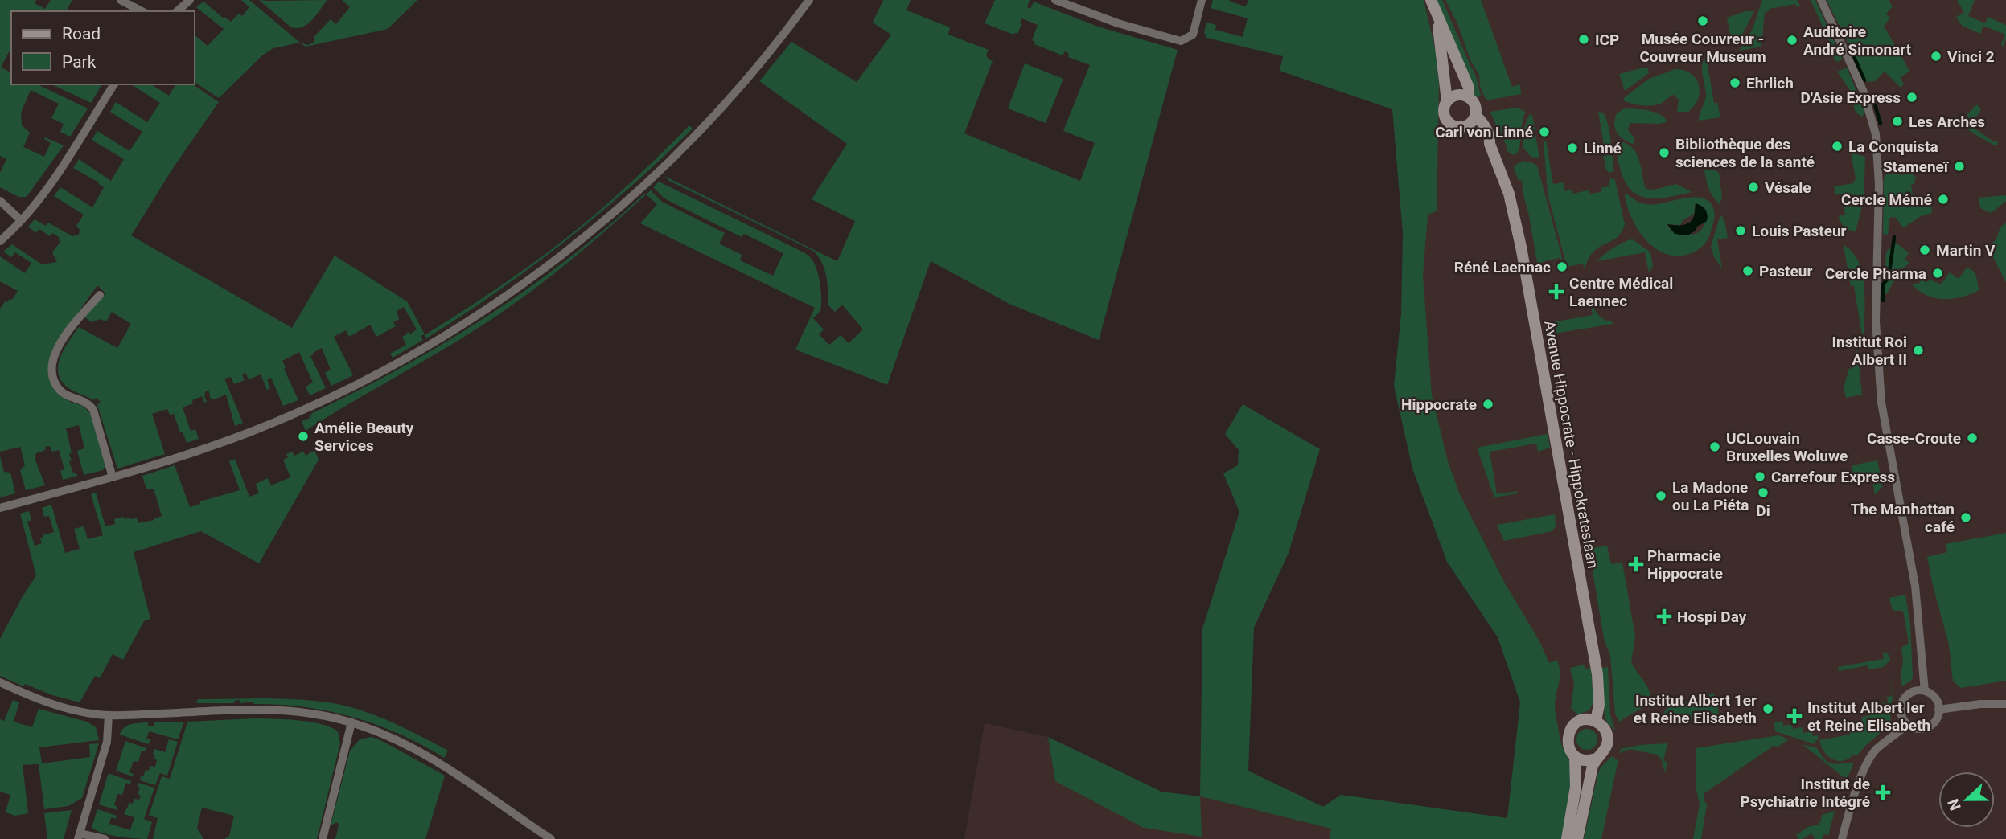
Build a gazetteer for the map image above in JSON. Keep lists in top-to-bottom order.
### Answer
{
  "streets": {
    "street": ["Avenue Hippocrate - Hippokrateslaan"]
  },
  "places": {
    "other": [
      "Musée Couvreur - Couvreur Museum",
      "ICP",
      "Auditoire André Simonart",
      "Vinci 2",
      "Ehrlich",
      "D'Asie Express",
      "Les Arches",
      "Carl von Linné",
      "La Conquista",
      "Linné",
      "Bibliothèque des sciences de la santé",
      "Stameneï",
      "Vésale",
      "Cercle Mémé",
      "Louis Pasteur",
      "Martin V",
      "Réné Laennac",
      "Pasteur",
      "Cercle Pharma",
      "Institut Roi Albert II",
      "Hippocrate",
      "Amélie Beauty Services",
      "Casse-Croute",
      "UCLouvain Bruxelles Woluwe",
      "Carrefour Express",
      "Di",
      "La Madone ou La Piéta",
      "The Manhattan café",
      "Institut Albert 1er et Reine Elisabeth"
    ],
    "health": [
      "Centre Médical Laennec",
      "Pharmacie Hippocrate",
      "Hospi Day",
      "Institut Albert Ier et Reine Elisabeth",
      "Institut de Psychiatrie Intégré"
    ]
  },
  "legend": ["Road", "Park"],
  "north": "left"
}
